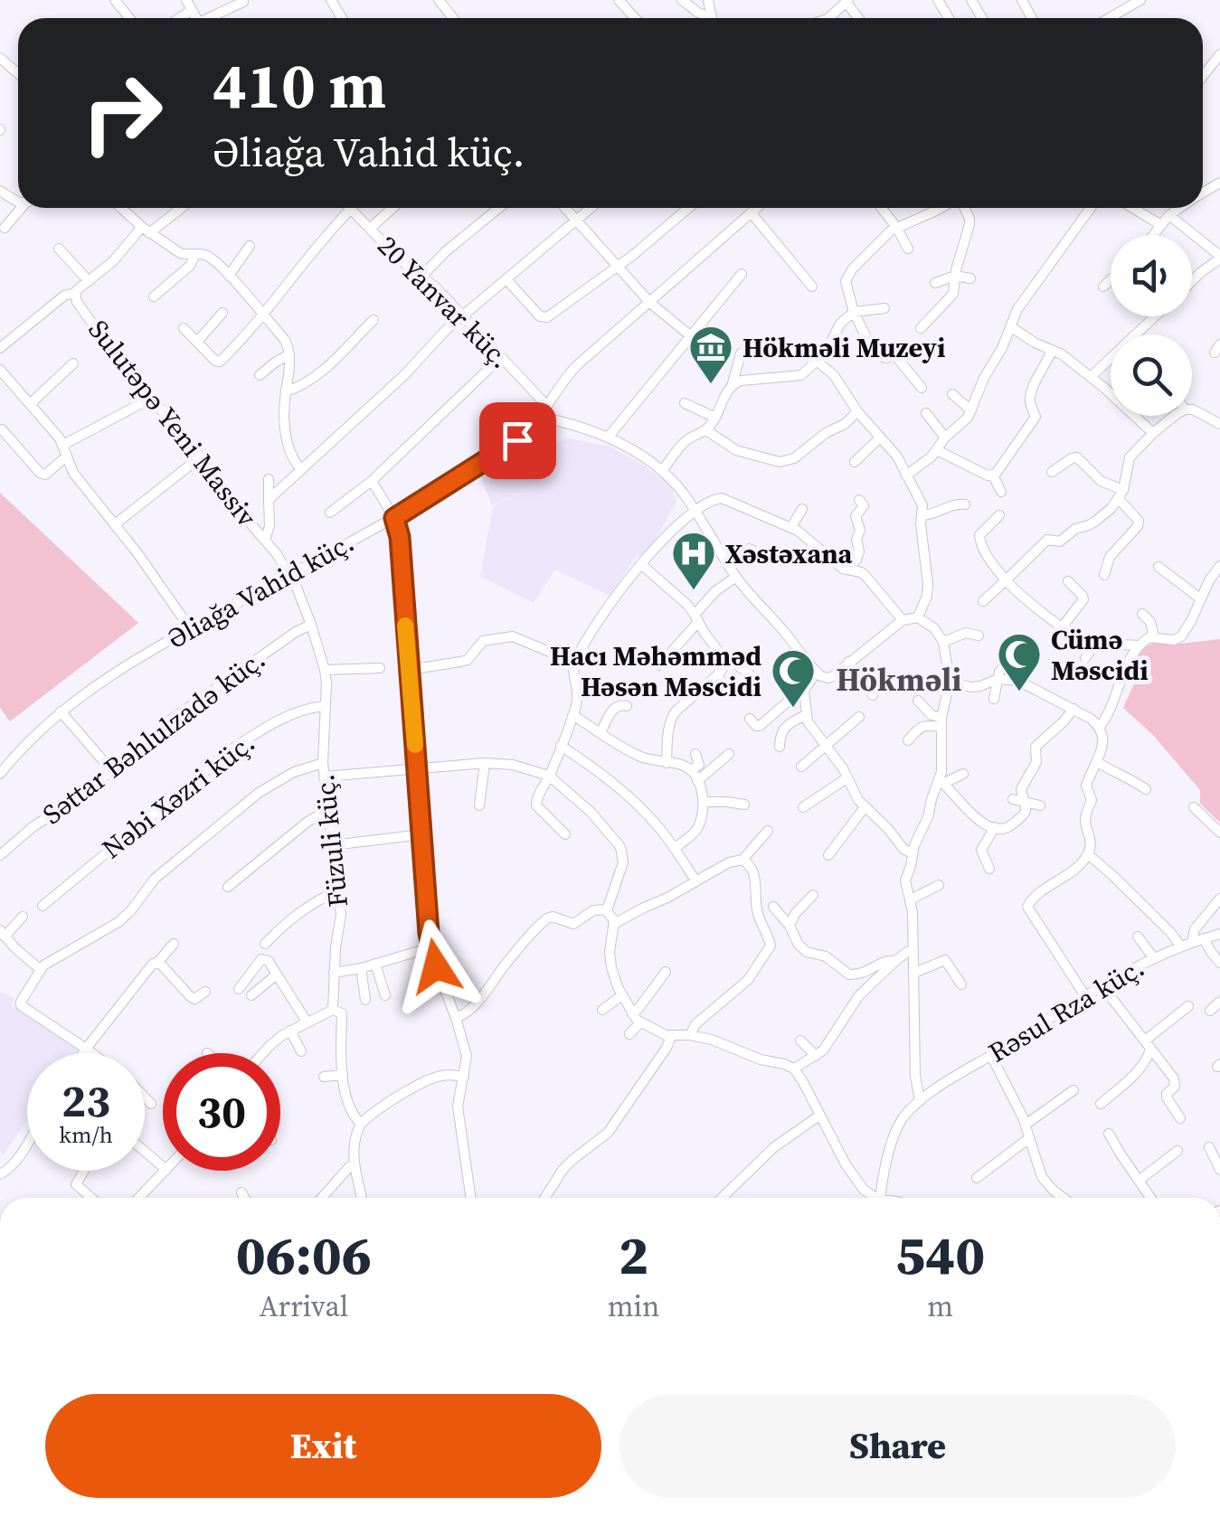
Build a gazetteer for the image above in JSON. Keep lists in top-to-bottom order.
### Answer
{
  "streets": {
    "street": [
      "20 Yanvar küç.",
      "Sulutəpə Yeni Massiv",
      "Əliağa Vahid küç.",
      "Səttar Bəhlulzadə küç.",
      "Nəbi Xəzri küç.",
      "Füzuli küç.",
      "Rəsul Rza küç."
    ]
  },
  "crossings": [
    ["20 Yanvar küç.", "Əliağa Vahid küç."],
    ["Sulutəpə Yeni Massiv", "Əliağa Vahid küç."],
    ["Sulutəpə Yeni Massiv", "Füzuli küç."],
    ["Əliağa Vahid küç.", "Füzuli küç."],
    ["Səttar Bəhlulzadə küç.", "Füzuli küç."],
    ["Nəbi Xəzri küç.", "Füzuli küç."]
  ],
  "districts": ["Hökməli"],
  "places": {
    "museum": ["Hökməli Muzeyi"],
    "hospital": ["Xəstəxana"],
    "mosque": ["Cümə Məscidi", "Hacı Məhəmməd Həsən Məscidi"]
  },
  "page": {
    "turn": ["410 m", "Əliağa Vahid küç."],
    "speed": "23 km/h",
    "limit": "30",
    "eta": [
      "06:06",
      "Arrival",
      "2",
      "min",
      "540",
      "m"
    ],
    "buttons": ["Exit", "Share"]
  }
}
